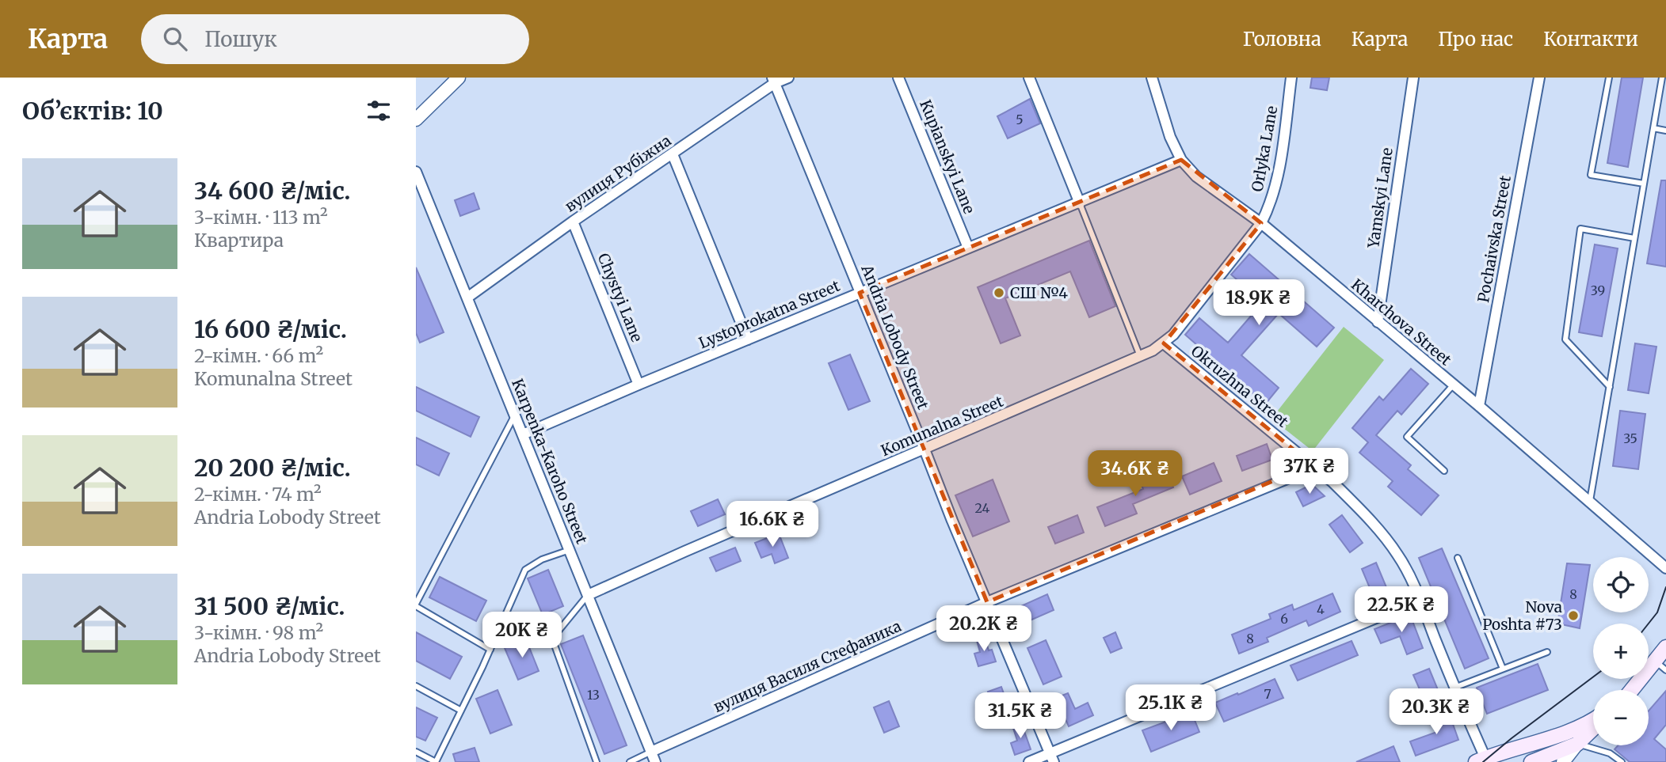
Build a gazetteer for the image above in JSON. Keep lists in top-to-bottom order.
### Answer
{
  "streets": {
    "street": [
      "Orlyka Lane",
      "Kupianskyi Lane",
      "вулиця Рубіжна",
      "Yamskyi Lane",
      "Pochaivska Street",
      "Chystyi Lane",
      "Lystoprokatna Street",
      "Kharchova Street",
      "Andria Lobody Street",
      "Okruzhna Street",
      "Komunalna Street",
      "Karpenka-Karoho Street",
      "вулиця Василя Стефаника"
    ]
  },
  "crossings": [
    ["Orlyka Lane", "Kharchova Street"],
    ["Orlyka Lane", "Komunalna Street"],
    ["Kupianskyi Lane", "Lystoprokatna Street"],
    ["вулиця Рубіжна", "Chystyi Lane"],
    ["вулиця Рубіжна", "Andria Lobody Street"],
    ["вулиця Рубіжна", "Karpenka-Karoho Street"],
    ["Yamskyi Lane", "Kharchova Street"],
    ["Pochaivska Street", "Kharchova Street"],
    ["Chystyi Lane", "Lystoprokatna Street"],
    ["Lystoprokatna Street", "Kharchova Street"],
    ["Lystoprokatna Street", "Andria Lobody Street"],
    ["Lystoprokatna Street", "Karpenka-Karoho Street"],
    ["Kharchova Street", "Komunalna Street"],
    ["Andria Lobody Street", "Komunalna Street"],
    ["Andria Lobody Street", "вулиця Василя Стефаника"],
    ["Okruzhna Street", "Komunalna Street"],
    ["Okruzhna Street", "вулиця Василя Стефаника"],
    ["Komunalna Street", "Karpenka-Karoho Street"],
    ["Karpenka-Karoho Street", "вулиця Василя Стефаника"]
  ],
  "places": ["СШ №4", "Nova Poshta #73"],
  "house_numbers": [
    "5",
    "39",
    "35",
    "24",
    "8",
    "4",
    "6",
    "8",
    "7",
    "13"
  ],
  "page": {
    "header": "Карта",
    "search": "Пошук",
    "nav": [
      "Головна",
      "Карта",
      "Про нас",
      "Контакти"
    ],
    "heading": "Об’єктів: 10",
    "list": [
      {
        "name": "34 600 ₴/міс.",
        "note": "3-кімн. · 113 m² · Квартира"
      },
      {
        "name": "16 600 ₴/міс.",
        "note": "2-кімн. · 66 m² · Komunalna Street"
      },
      {
        "name": "20 200 ₴/міс.",
        "note": "2-кімн. · 74 m² · Andria Lobody Street"
      },
      {
        "name": "31 500 ₴/міс.",
        "note": "3-кімн. · 98 m² · Andria Lobody Street"
      }
    ],
    "price": [
      "18.9K ₴",
      "37K ₴",
      "34.6K ₴",
      "16.6K ₴",
      "22.5K ₴",
      "20.2K ₴",
      "20K ₴",
      "25.1K ₴",
      "20.3K ₴",
      "31.5K ₴"
    ],
    "map_buttons": ["+", "−"]
  }
}
